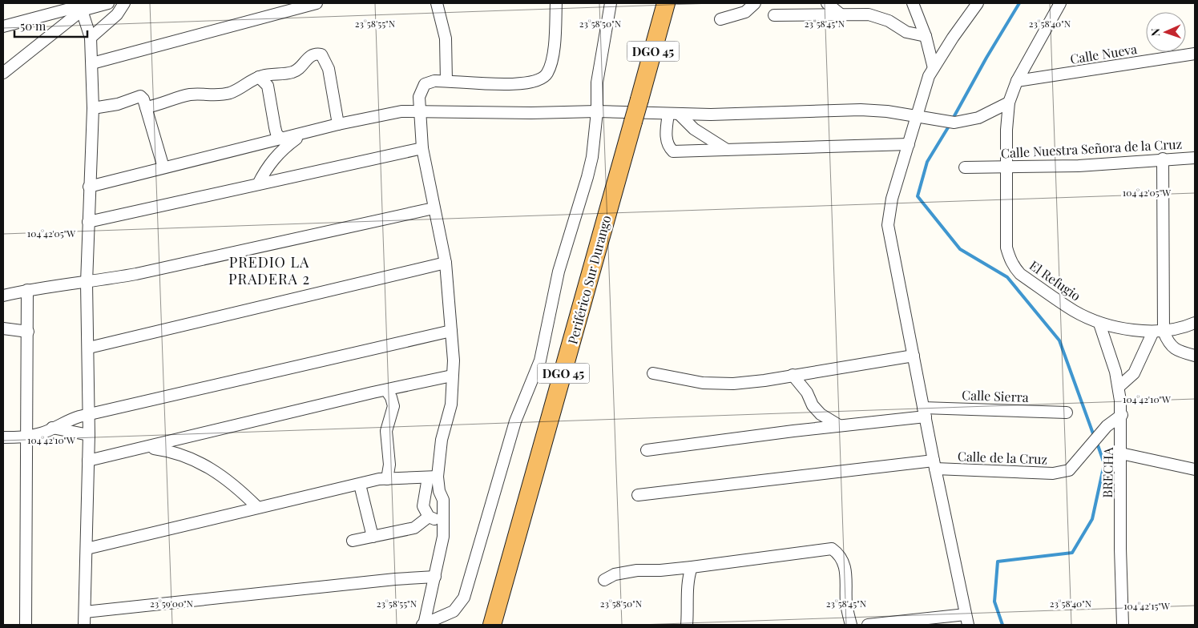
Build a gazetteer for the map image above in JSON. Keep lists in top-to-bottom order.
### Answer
{
  "streets": {
    "highway": ["DGO 45", "Periférico Sur Durango"],
    "street": [
      "Calle Nueva",
      "Calle Nuestra Señora de la Cruz",
      "El Refugio",
      "Calle Sierra",
      "Calle de la Cruz",
      "BRECHA"
    ]
  },
  "crossings": [
    ["Calle Nuestra Señora de la Cruz", "El Refugio"],
    ["El Refugio", "BRECHA"],
    ["Calle de la Cruz", "BRECHA"]
  ],
  "districts": ["PREDIO LA PRADERA 2"],
  "scale_bar": "50 m",
  "north": "left",
  "coordinates": [
    "23°58'55\"N",
    "23°58'50\"N",
    "23°58'45\"N",
    "23°58'40\"N",
    "104°42'05\"W",
    "104°42'10\"W",
    "23°59'00\"N",
    "104°42'15\"W"
  ]
}
